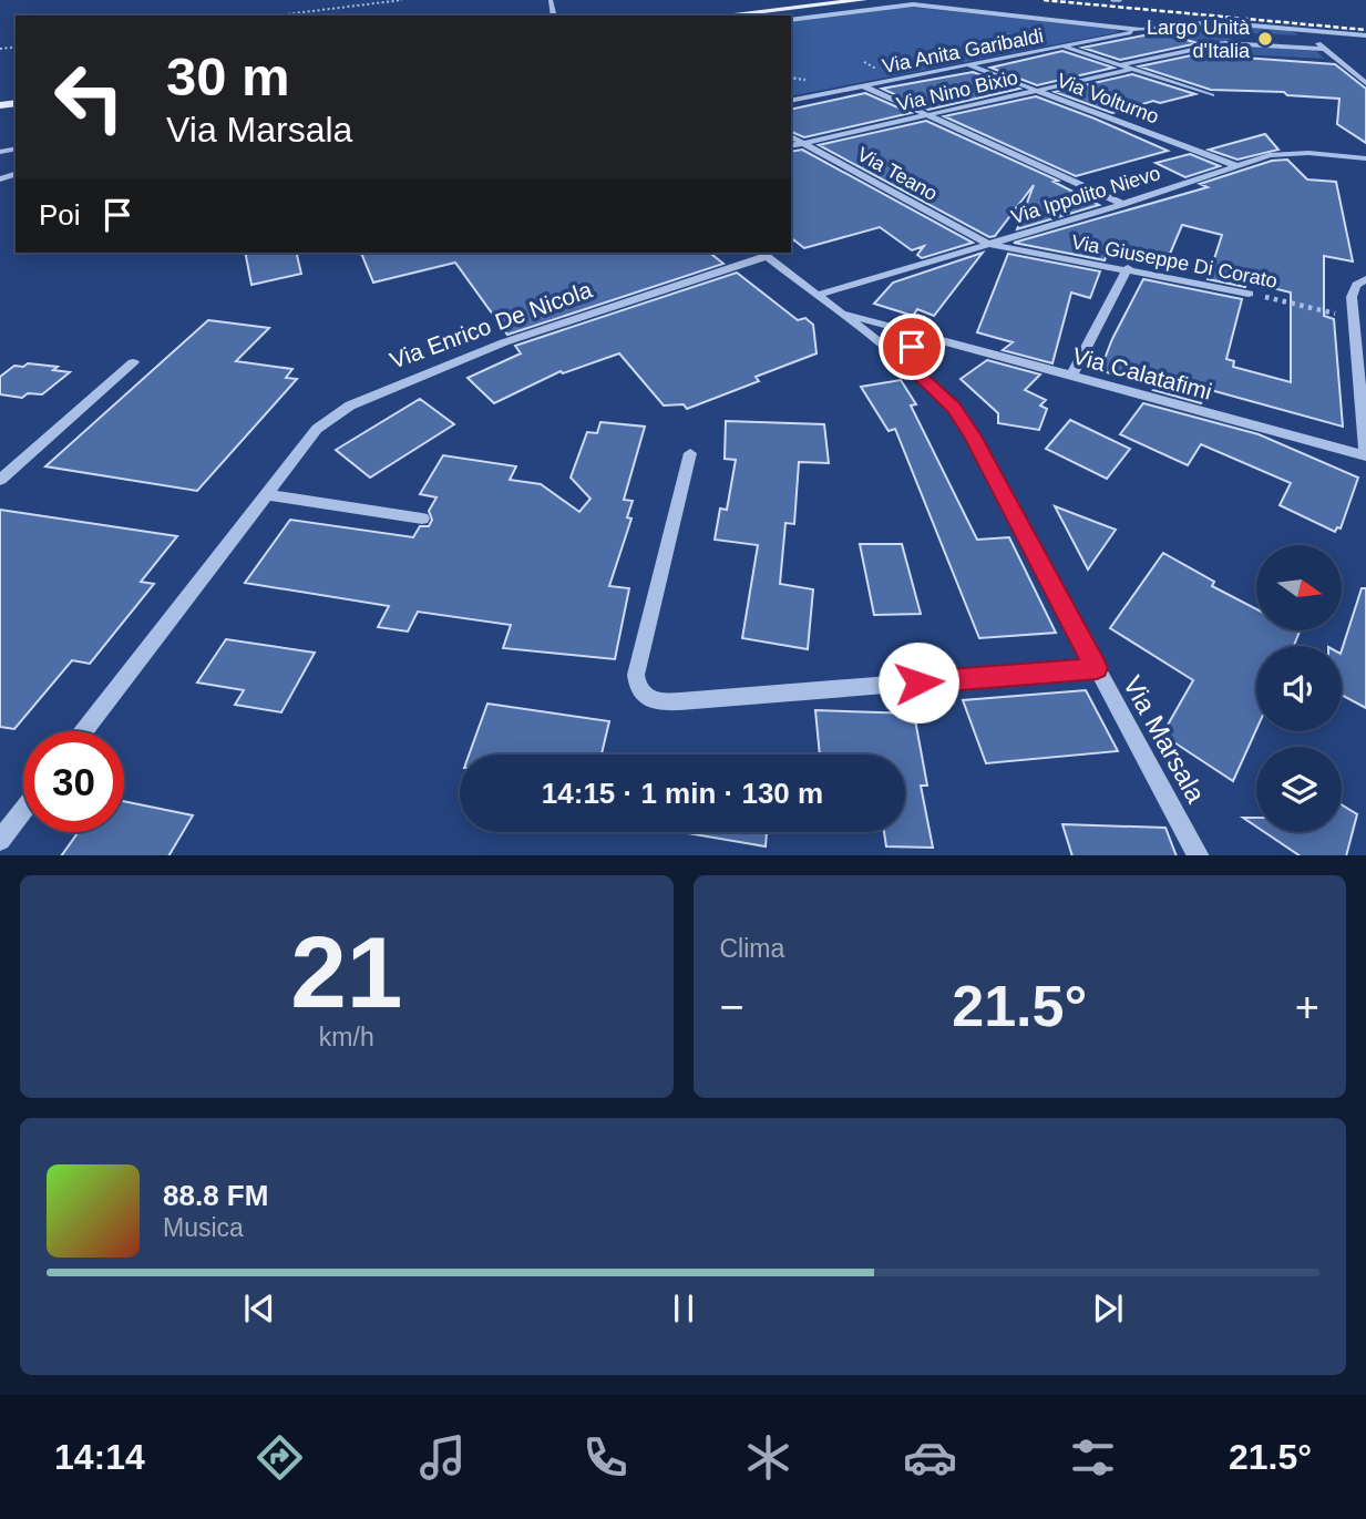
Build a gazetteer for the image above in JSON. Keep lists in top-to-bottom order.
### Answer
{
  "streets": {
    "street": [
      "Via Anita Garibaldi",
      "Via Nino Bixio",
      "Via Volturno",
      "Via Teano",
      "Via Ippolito Nievo",
      "Via Giuseppe Di Corato",
      "Via Enrico De Nicola",
      "Via Calatafimi",
      "Via Marsala"
    ]
  },
  "crossings": [
    ["Via Anita Garibaldi", "Via Volturno"],
    ["Via Nino Bixio", "Via Volturno"],
    ["Via Nino Bixio", "Via Teano"],
    ["Via Volturno", "Via Ippolito Nievo"],
    ["Via Teano", "Via Ippolito Nievo"],
    ["Via Teano", "Via Giuseppe Di Corato"],
    ["Via Ippolito Nievo", "Via Giuseppe Di Corato"],
    ["Via Calatafimi", "Via Marsala"]
  ],
  "places": ["Largo Unità d'Italia"],
  "north": "right",
  "page": {
    "turn": ["30 m", "Via Marsala"],
    "then": "Poi",
    "limit": "30",
    "trip": "14:15 · 1 min · 130 m",
    "tile": [
      ["21", "km/h"],
      "Clima"
    ],
    "heat": ["−", "21.5°", "+"],
    "song": ["88.8 FM", "Musica"],
    "tabs": ["14:14", "21.5°"]
  }
}
